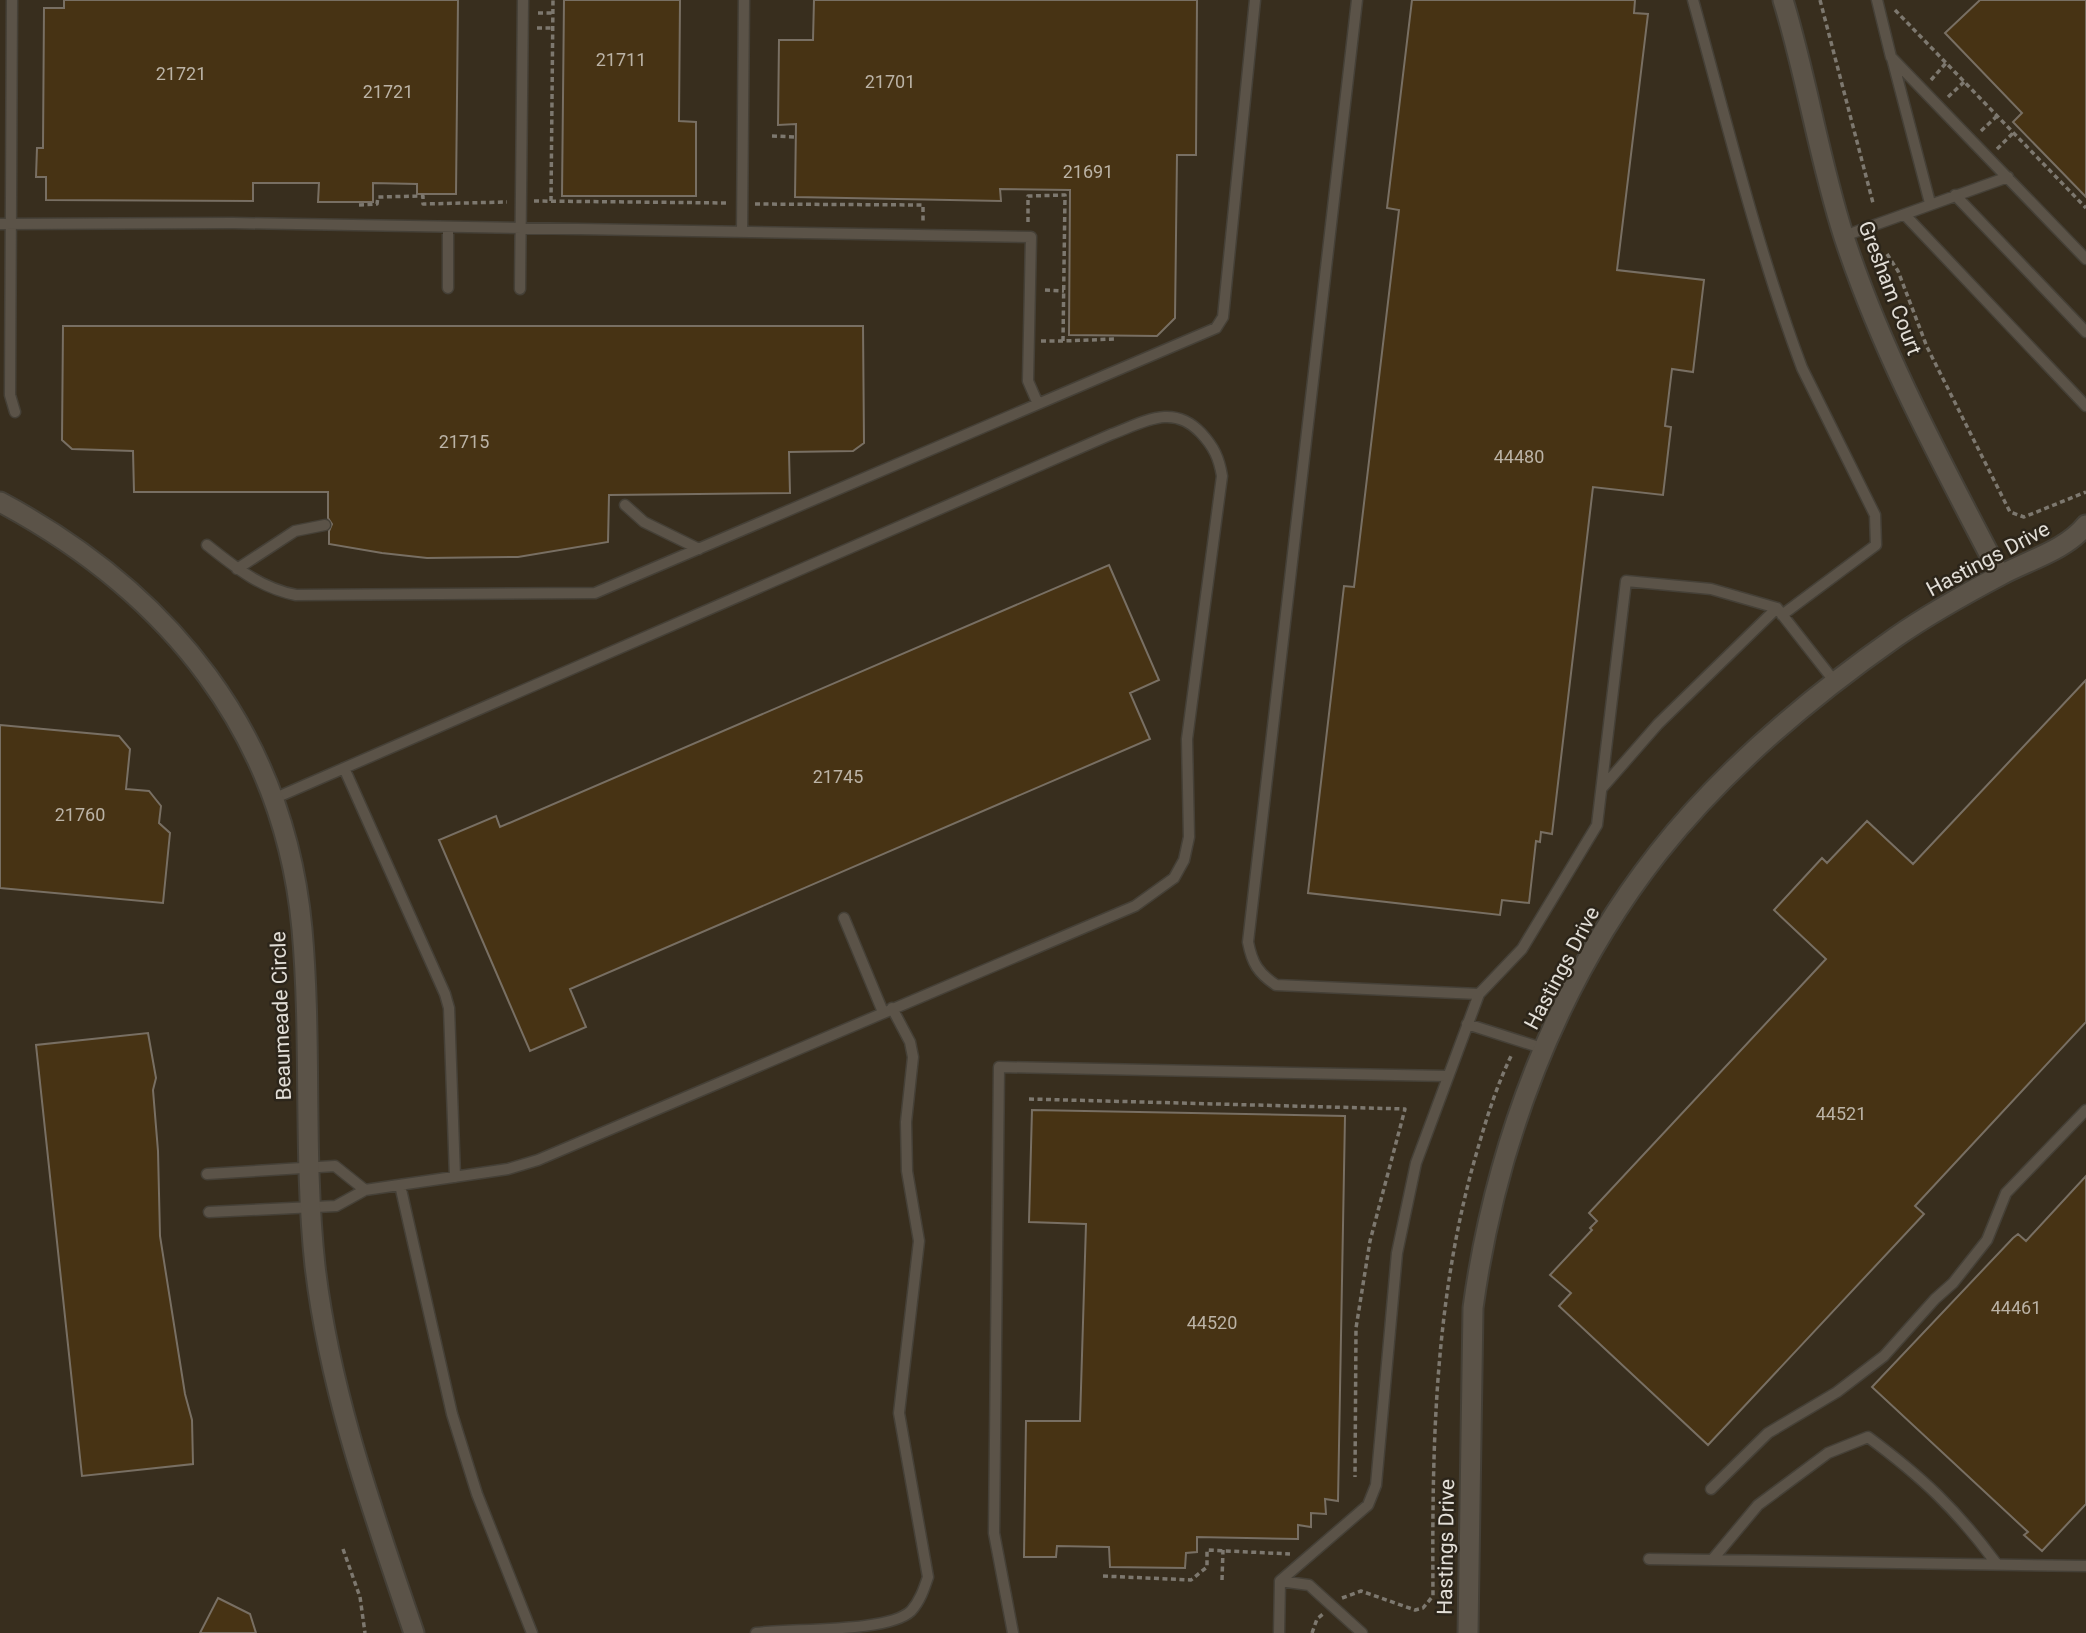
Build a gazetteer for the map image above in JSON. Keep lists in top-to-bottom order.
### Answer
{
  "streets": {
    "street": ["Gresham Court", "Hastings Drive", "Beaumeade Circle"]
  },
  "crossings": [
    ["Gresham Court", "Hastings Drive"]
  ],
  "house_numbers": [
    "21711",
    "21721",
    "21701",
    "21721",
    "21691",
    "21715",
    "44480",
    "21745",
    "21760",
    "44521",
    "44461",
    "44520"
  ]
}
